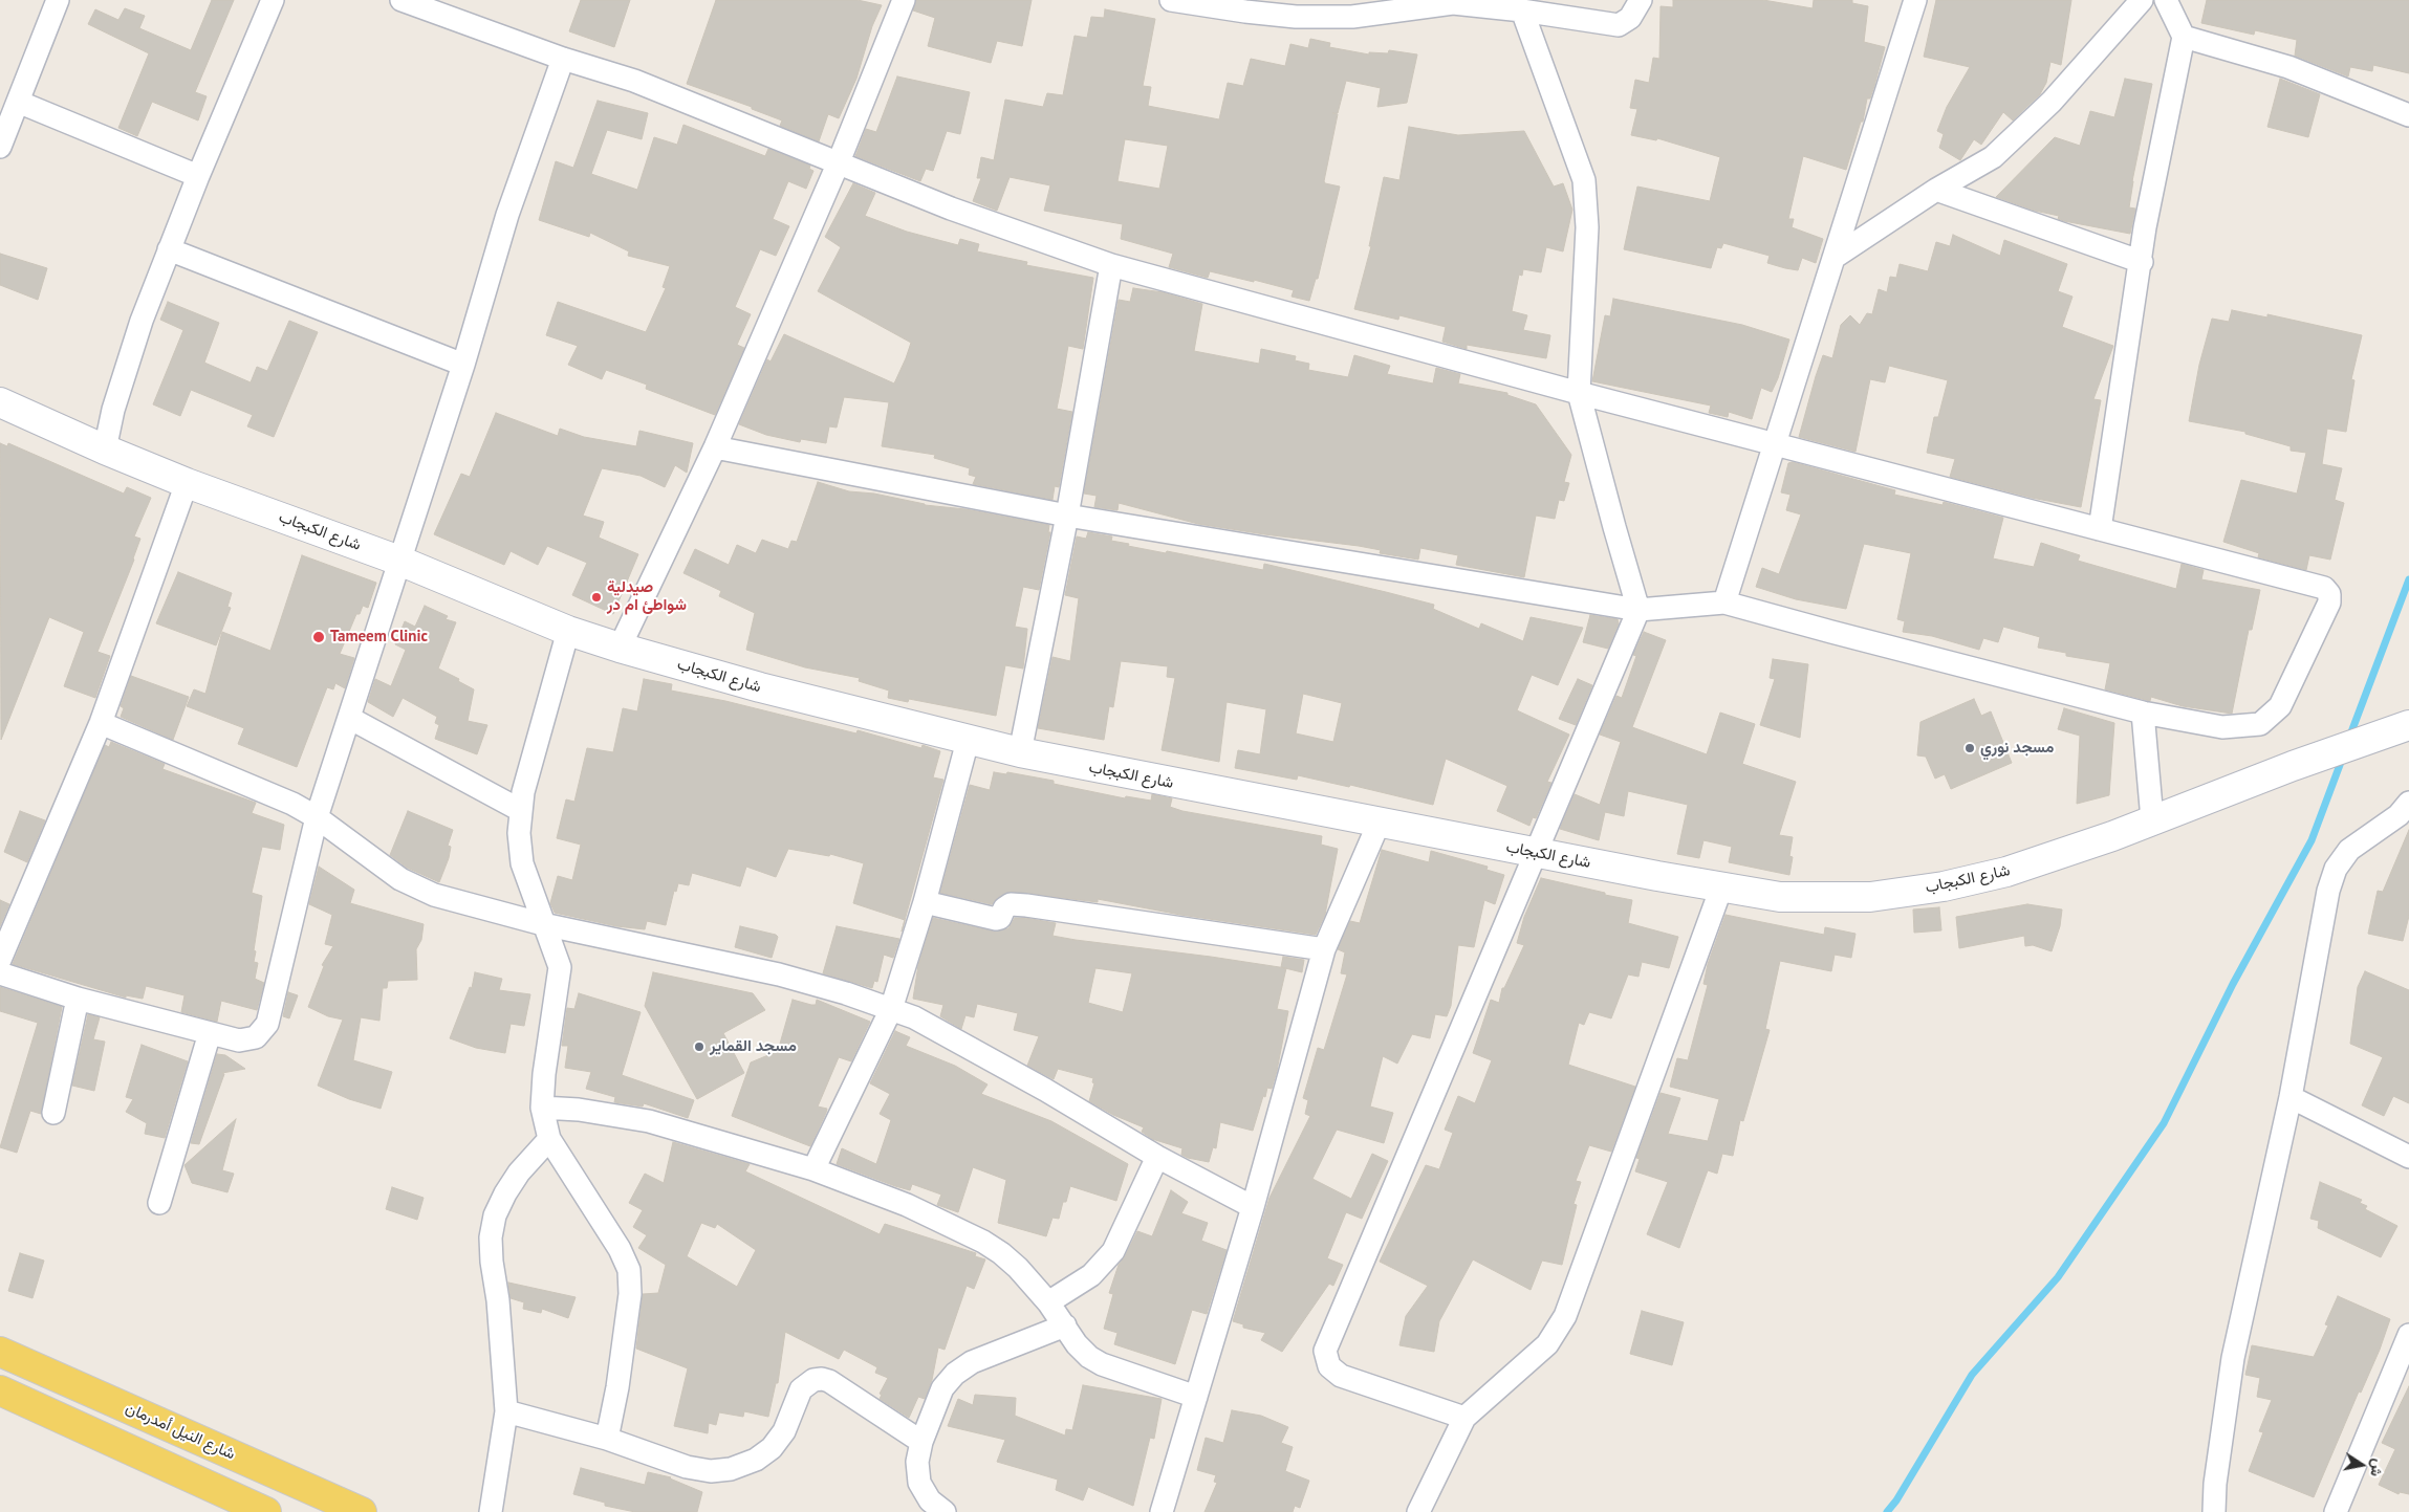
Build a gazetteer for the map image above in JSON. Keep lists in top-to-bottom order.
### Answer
{
  "streets": {
    "main road": ["شارع الكبجاب", "شارع النيل أمدرمان"]
  },
  "places": [
    "صيدلية شواطئ ام در",
    "Tameem Clinic",
    "مسجد نوري",
    "مسجد القماير"
  ],
  "north": "right"
}
